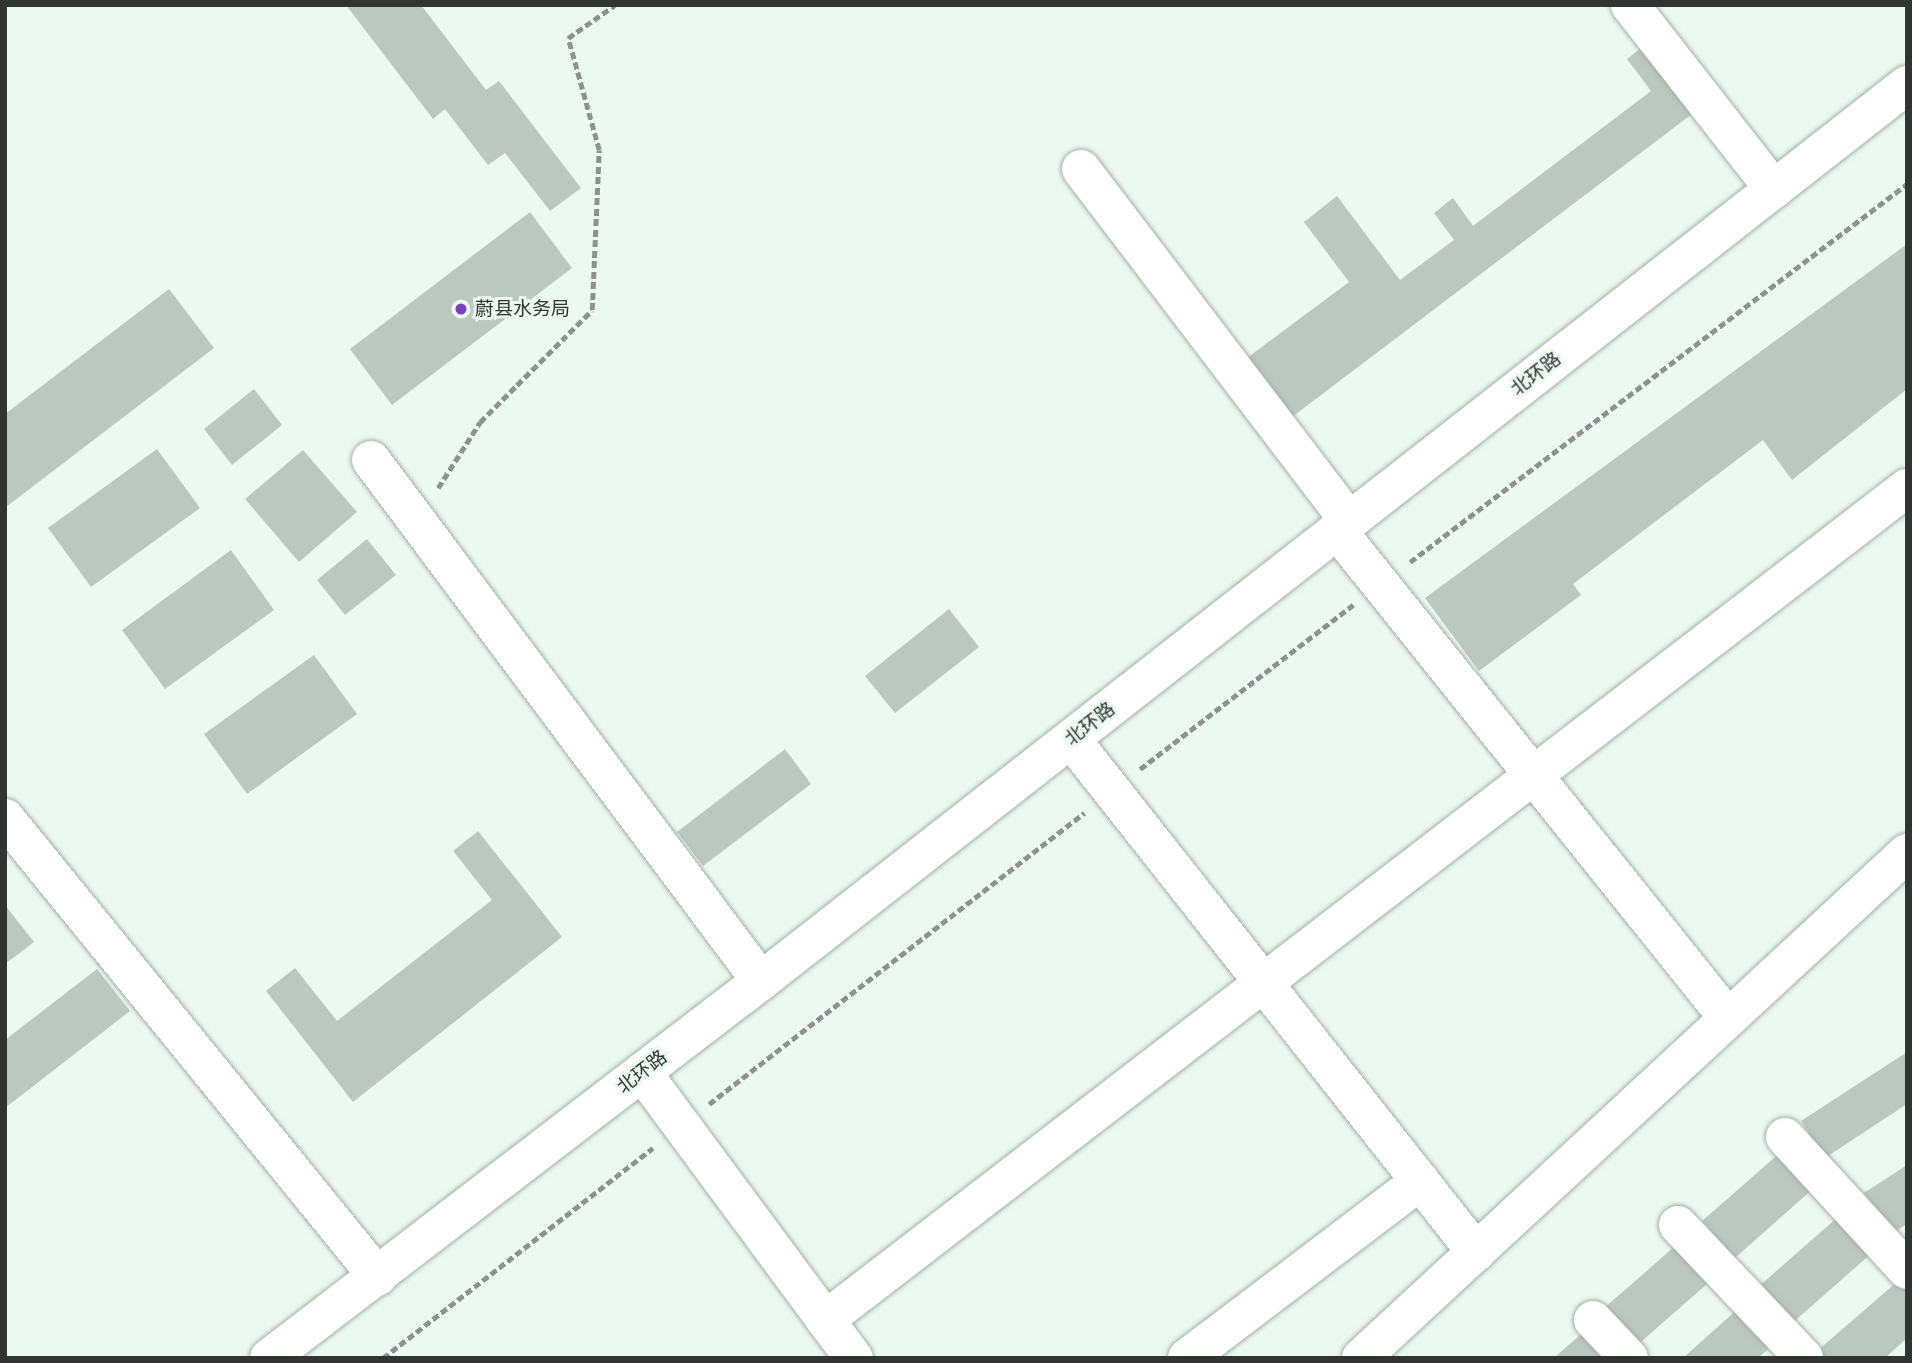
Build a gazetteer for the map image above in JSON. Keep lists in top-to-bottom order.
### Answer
{
  "streets": {
    "street": ["北环路"]
  },
  "places": ["蔚县水务局"]
}
